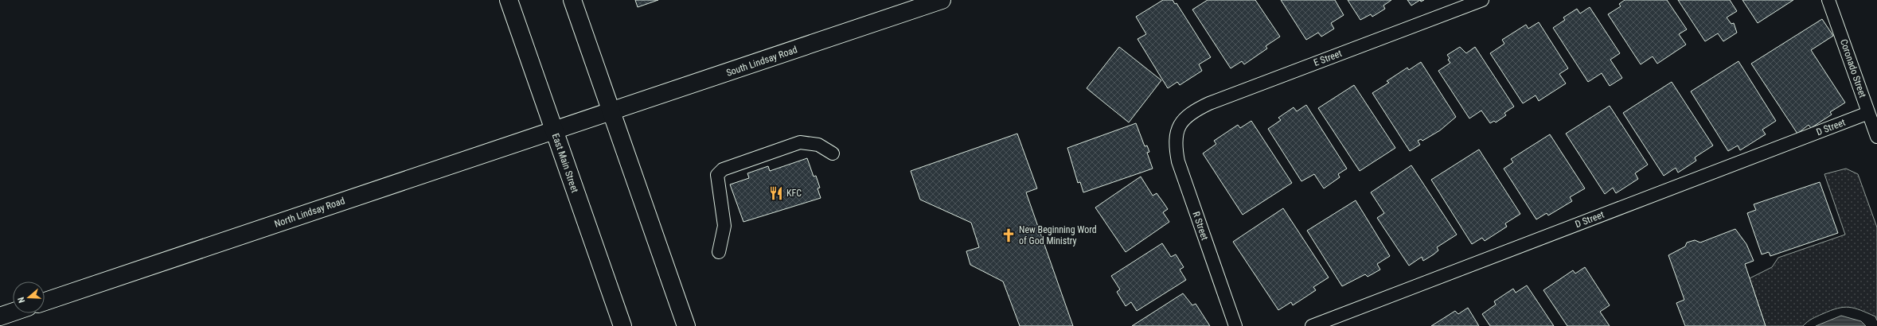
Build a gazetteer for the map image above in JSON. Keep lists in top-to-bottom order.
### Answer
{
  "streets": {
    "main road": ["South Lindsay Road", "East Main Street", "North Lindsay Road"],
    "lane": [
      "E Street",
      "Coronado Street",
      "D Street",
      "R Street"
    ]
  },
  "crossings": [
    ["E Street", "R Street"],
    ["South Lindsay Road", "North Lindsay Road"],
    ["Coronado Street", "D Street"],
    ["East Main Street", "North Lindsay Road"]
  ],
  "places": {
    "restaurant": ["KFC"],
    "church": ["New Beginning Word of God Ministry"]
  },
  "north": "left"
}
